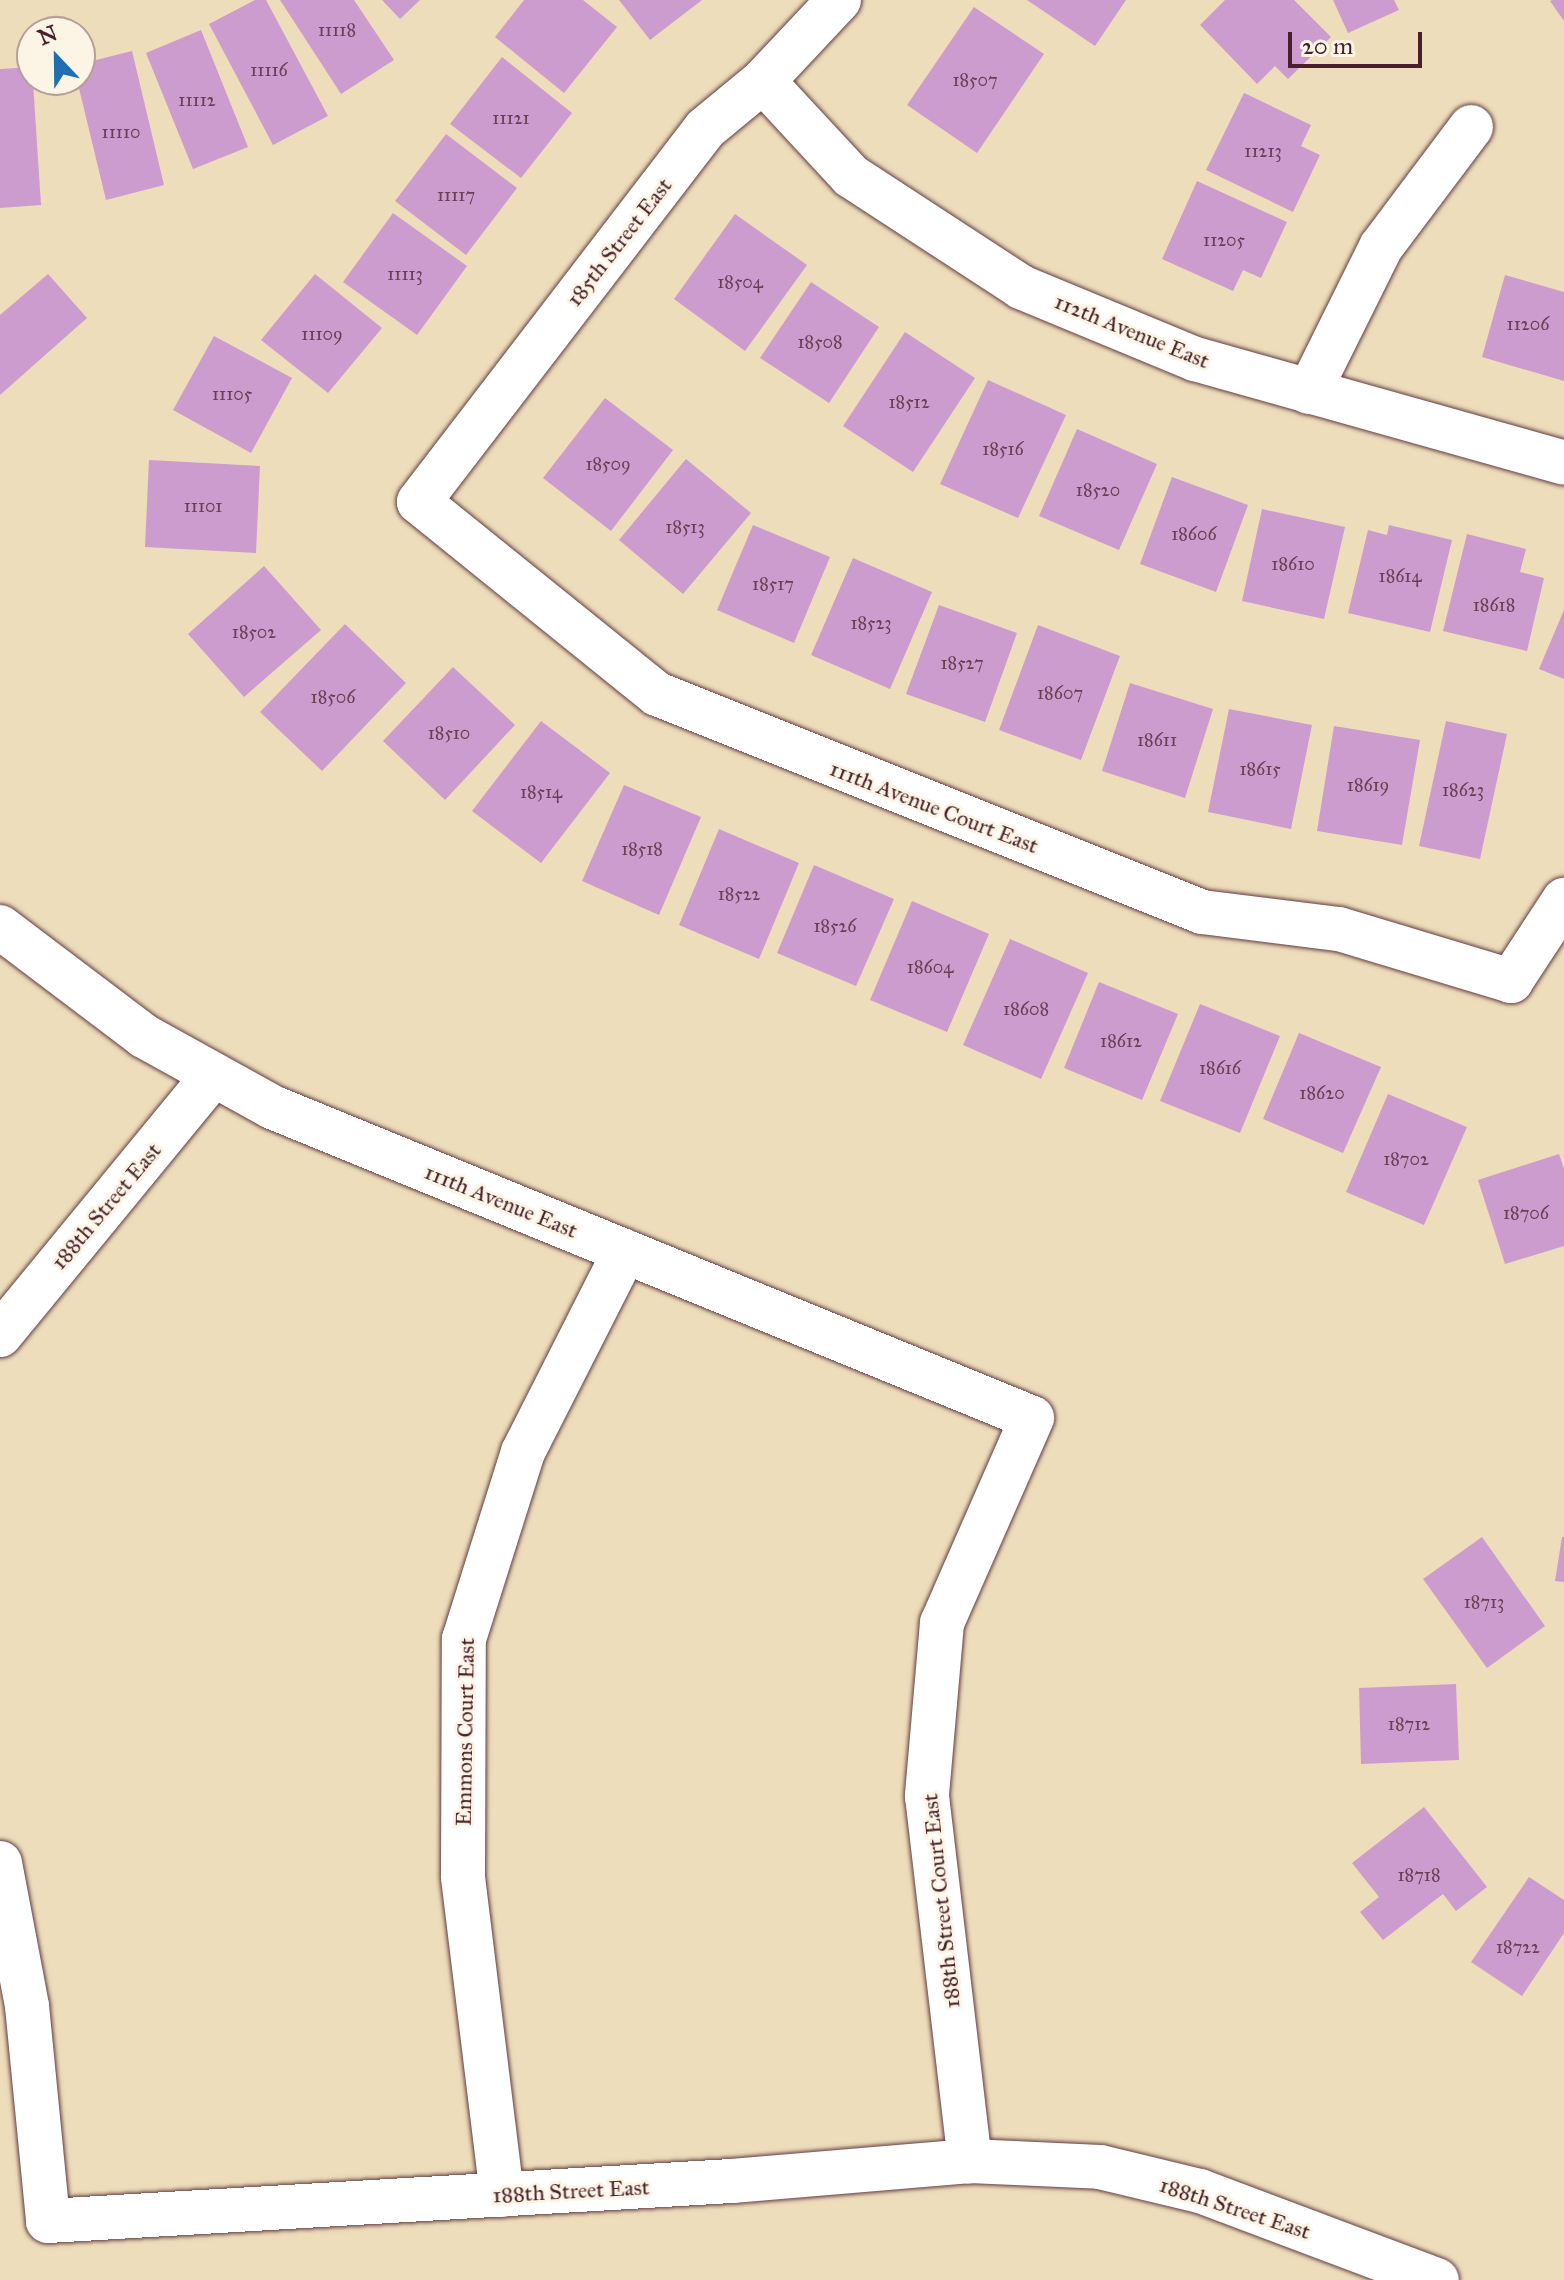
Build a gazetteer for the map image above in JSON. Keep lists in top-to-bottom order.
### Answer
{
  "streets": {
    "street": [
      "185th Street East",
      "112th Avenue East",
      "111th Avenue Court East",
      "111th Avenue East",
      "188th Street East",
      "Emmons Court East",
      "188th Street Court East"
    ]
  },
  "crossings": [
    ["185th Street East", "112th Avenue East"],
    ["185th Street East", "111th Avenue Court East"],
    ["111th Avenue East", "188th Street East"],
    ["111th Avenue East", "Emmons Court East"],
    ["111th Avenue East", "188th Street Court East"],
    ["188th Street East", "Emmons Court East"],
    ["188th Street East", "188th Street Court East"]
  ],
  "house_numbers": [
    "11118",
    "11116",
    "18507",
    "11112",
    "11121",
    "11110",
    "11213",
    "11117",
    "11205",
    "11113",
    "18504",
    "11206",
    "11109",
    "18508",
    "11105",
    "18512",
    "18516",
    "18509",
    "18520",
    "11101",
    "18513",
    "18606",
    "18610",
    "18614",
    "18517",
    "18618",
    "18523",
    "18502",
    "18527",
    "18607",
    "18506",
    "18510",
    "18611",
    "18615",
    "18619",
    "18623",
    "18514",
    "18518",
    "18522",
    "18526",
    "18604",
    "18608",
    "18612",
    "18616",
    "18620",
    "18702",
    "18706",
    "18713",
    "18712",
    "18718",
    "18722"
  ],
  "scale_bar": "20 m",
  "north": "top"
}
